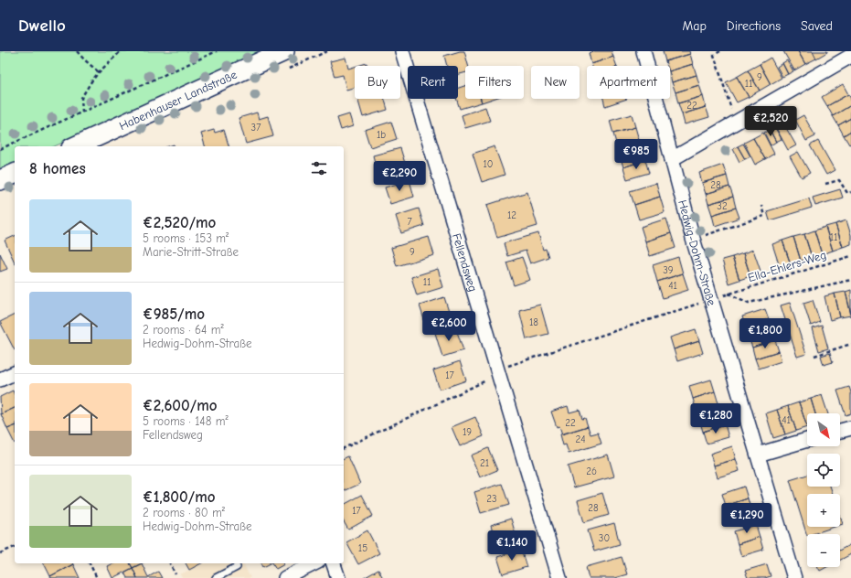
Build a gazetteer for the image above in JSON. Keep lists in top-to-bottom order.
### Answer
{
  "streets": {
    "street": ["Habenhauser Landstraße", "Hedwig-Dohm-Straße", "Fellendsweg"],
    "path": ["Ella-Ehlers-Weg"]
  },
  "crossings": [
    ["Hedwig-Dohm-Straße", "Ella-Ehlers-Weg"],
    ["Fellendsweg", "Ella-Ehlers-Weg"]
  ],
  "house_numbers": [
    "9",
    "11",
    "22",
    "37",
    "1b",
    "10",
    "28",
    "32",
    "12",
    "7",
    "11",
    "9",
    "39",
    "11",
    "41",
    "18",
    "17",
    "41",
    "22",
    "19",
    "24",
    "21",
    "26",
    "23",
    "28",
    "17",
    "30",
    "15"
  ],
  "north": "bottom right",
  "page": {
    "header": "Dwello",
    "nav": ["Map", "Directions", "Saved"],
    "chip": [
      "Buy",
      "Rent",
      "Filters",
      "New",
      "Apartment"
    ],
    "price": [
      "€2,520",
      "€985",
      "€2,290",
      "€2,600",
      "€1,800",
      "€1,280",
      "€1,290",
      "€1,140"
    ],
    "heading": "8 homes",
    "list": [
      {
        "name": "€2,520/mo",
        "note": "5 rooms · 153 m² · Marie-Stritt-Straße"
      },
      {
        "name": "€985/mo",
        "note": "2 rooms · 64 m² · Hedwig-Dohm-Straße"
      },
      {
        "name": "€2,600/mo",
        "note": "5 rooms · 148 m² · Fellendsweg"
      },
      {
        "name": "€1,800/mo",
        "note": "2 rooms · 80 m² · Hedwig-Dohm-Straße"
      }
    ],
    "map_buttons": ["+", "−"]
  }
}
